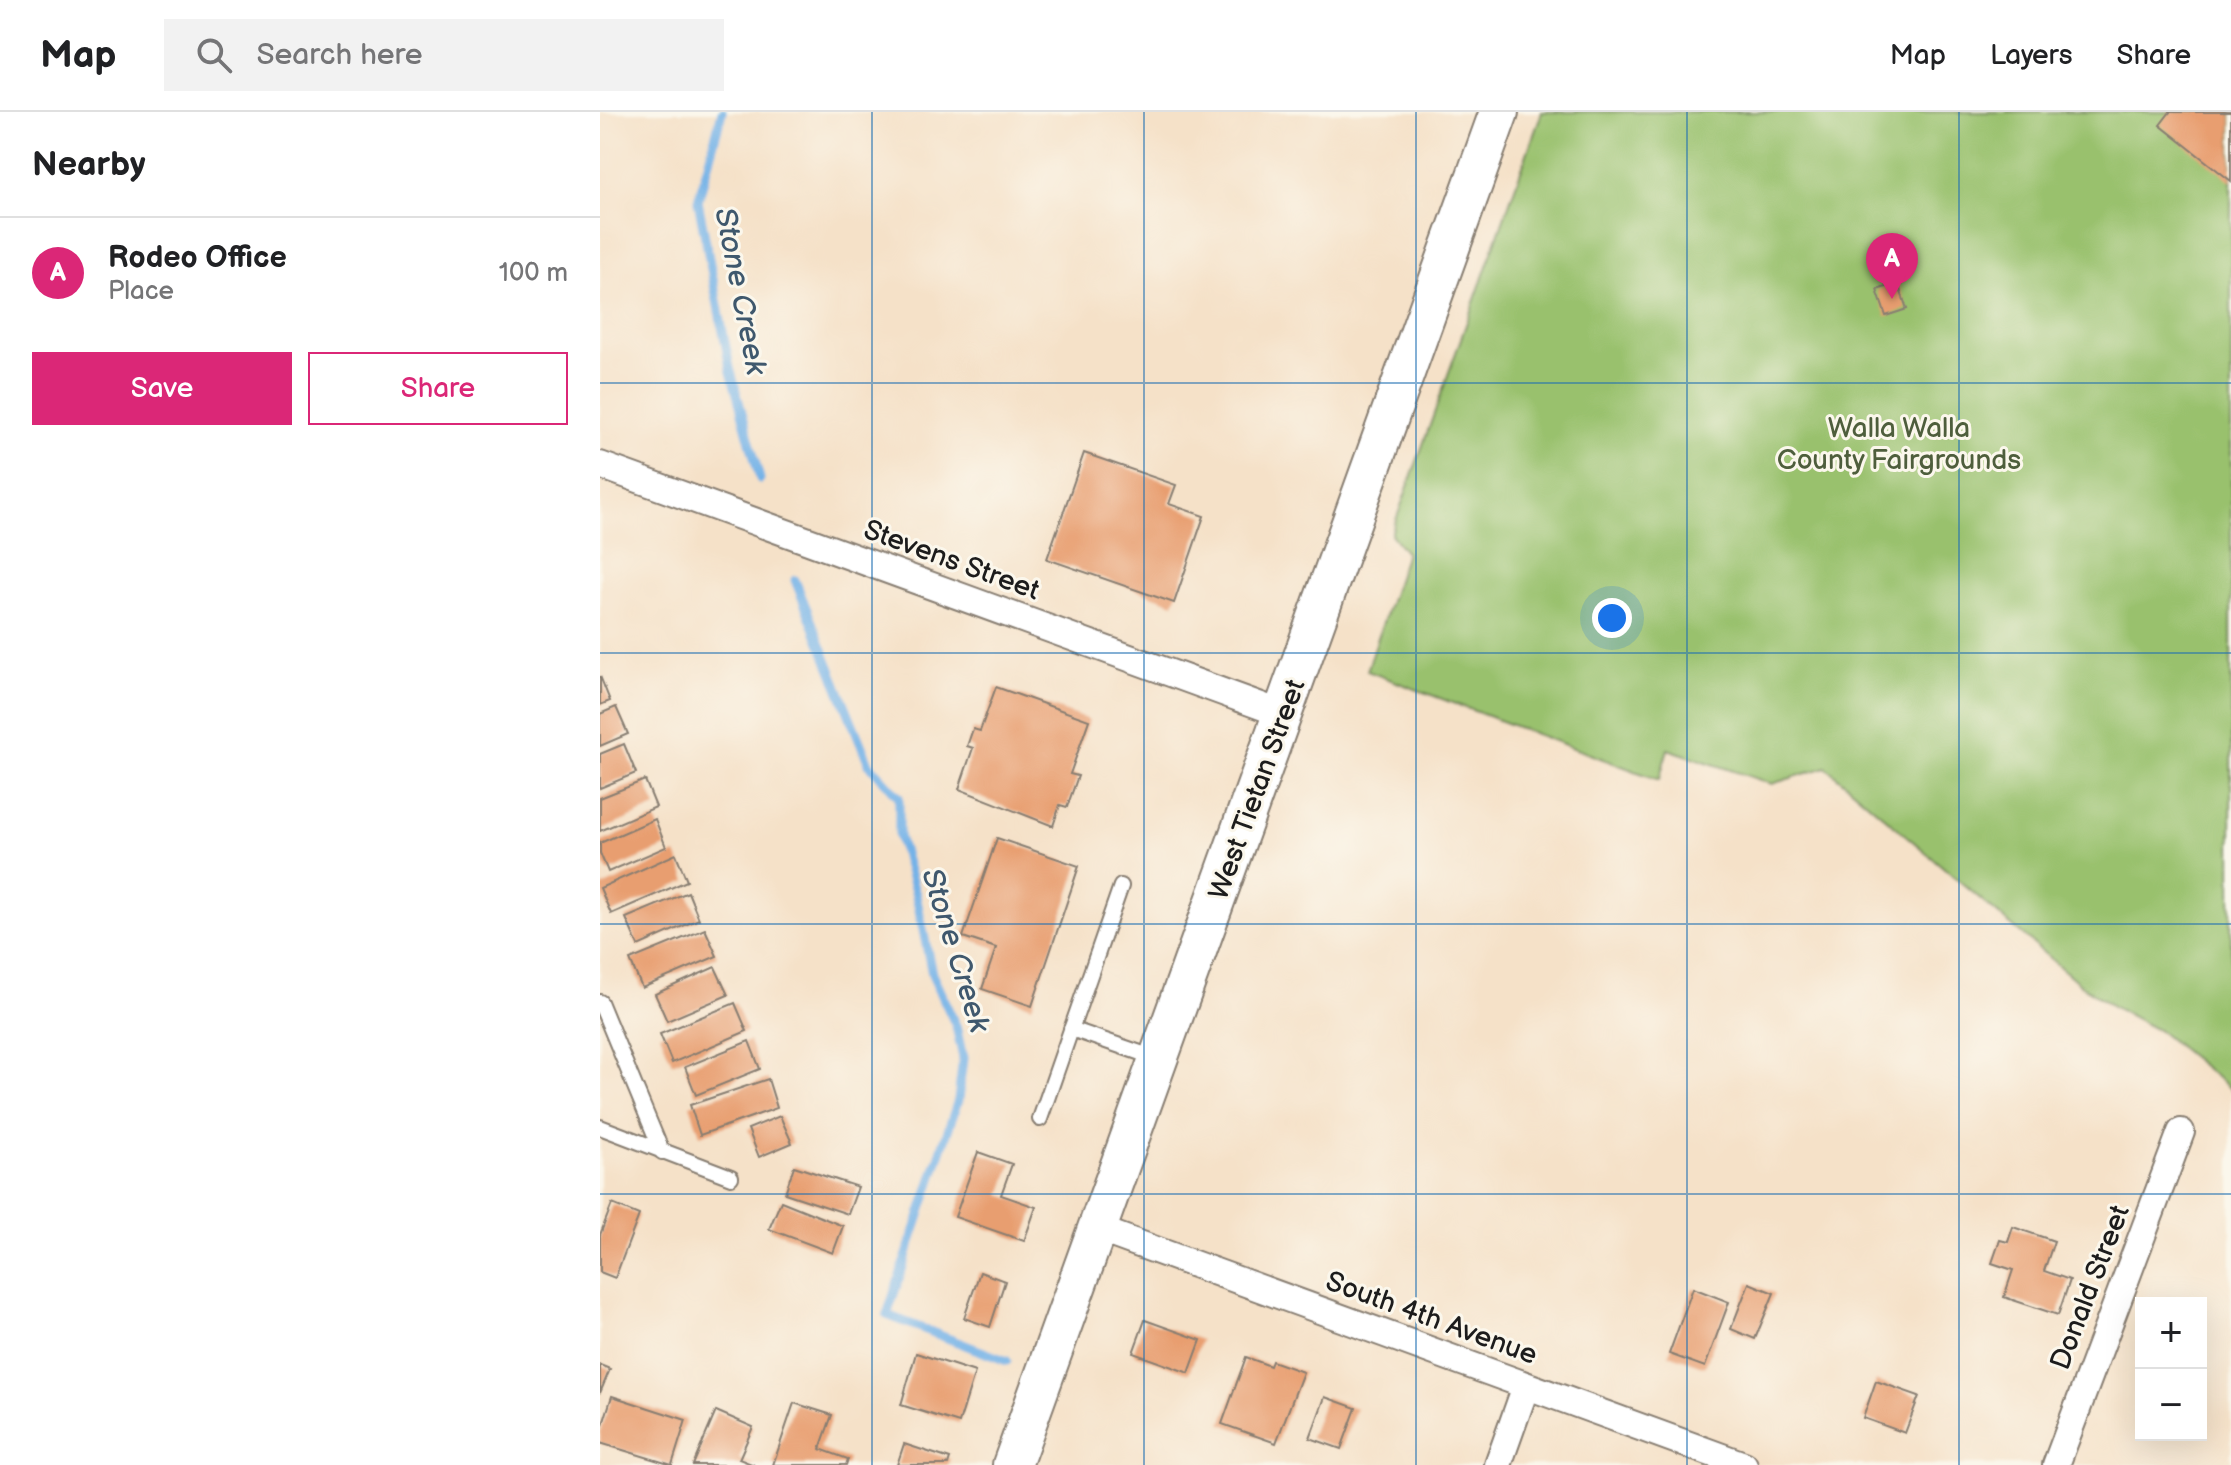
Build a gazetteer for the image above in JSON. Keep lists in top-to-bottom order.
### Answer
{
  "streets": {
    "main road": ["West Tietan Street"],
    "street": ["Stevens Street", "Donald Street", "South 4th Avenue"]
  },
  "crossings": [
    ["Stevens Street", "West Tietan Street"],
    ["West Tietan Street", "South 4th Avenue"]
  ],
  "water": ["Stone Creek"],
  "parks": ["Walla Walla County Fairgrounds"],
  "page": {
    "header": "Map",
    "search": "Search here",
    "nav": ["Map", "Layers", "Share"],
    "heading": "Nearby",
    "list": [
      {
        "mark": "A",
        "name": "Rodeo Office",
        "note": "Place",
        "value": "100 m"
      }
    ],
    "pins": "A",
    "buttons": ["Save", "Share"],
    "map_buttons": ["+", "−"]
  }
}
